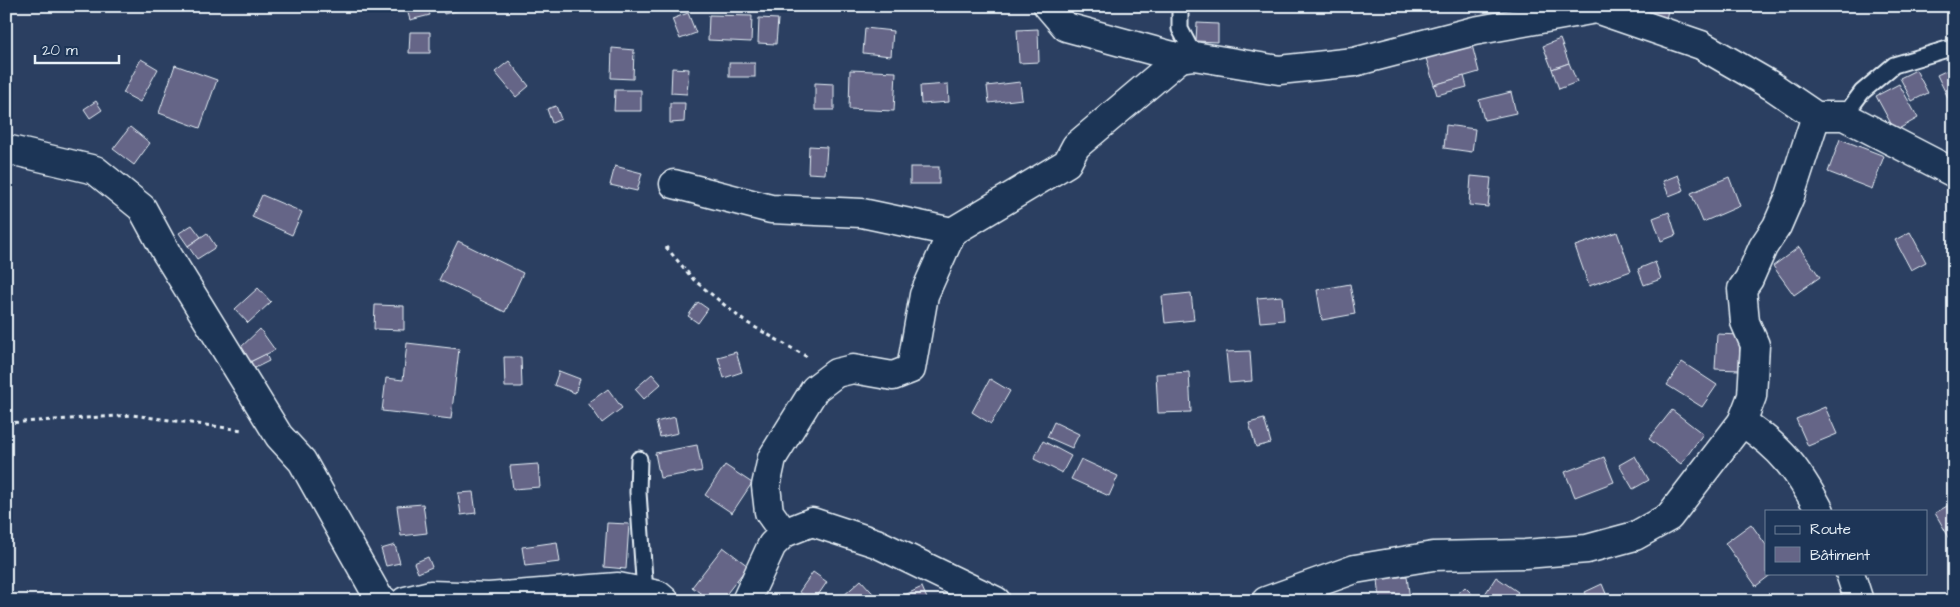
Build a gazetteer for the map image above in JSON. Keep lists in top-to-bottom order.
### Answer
{
  "legend": ["Route", "Bâtiment"],
  "scale_bar": "20 m"
}
